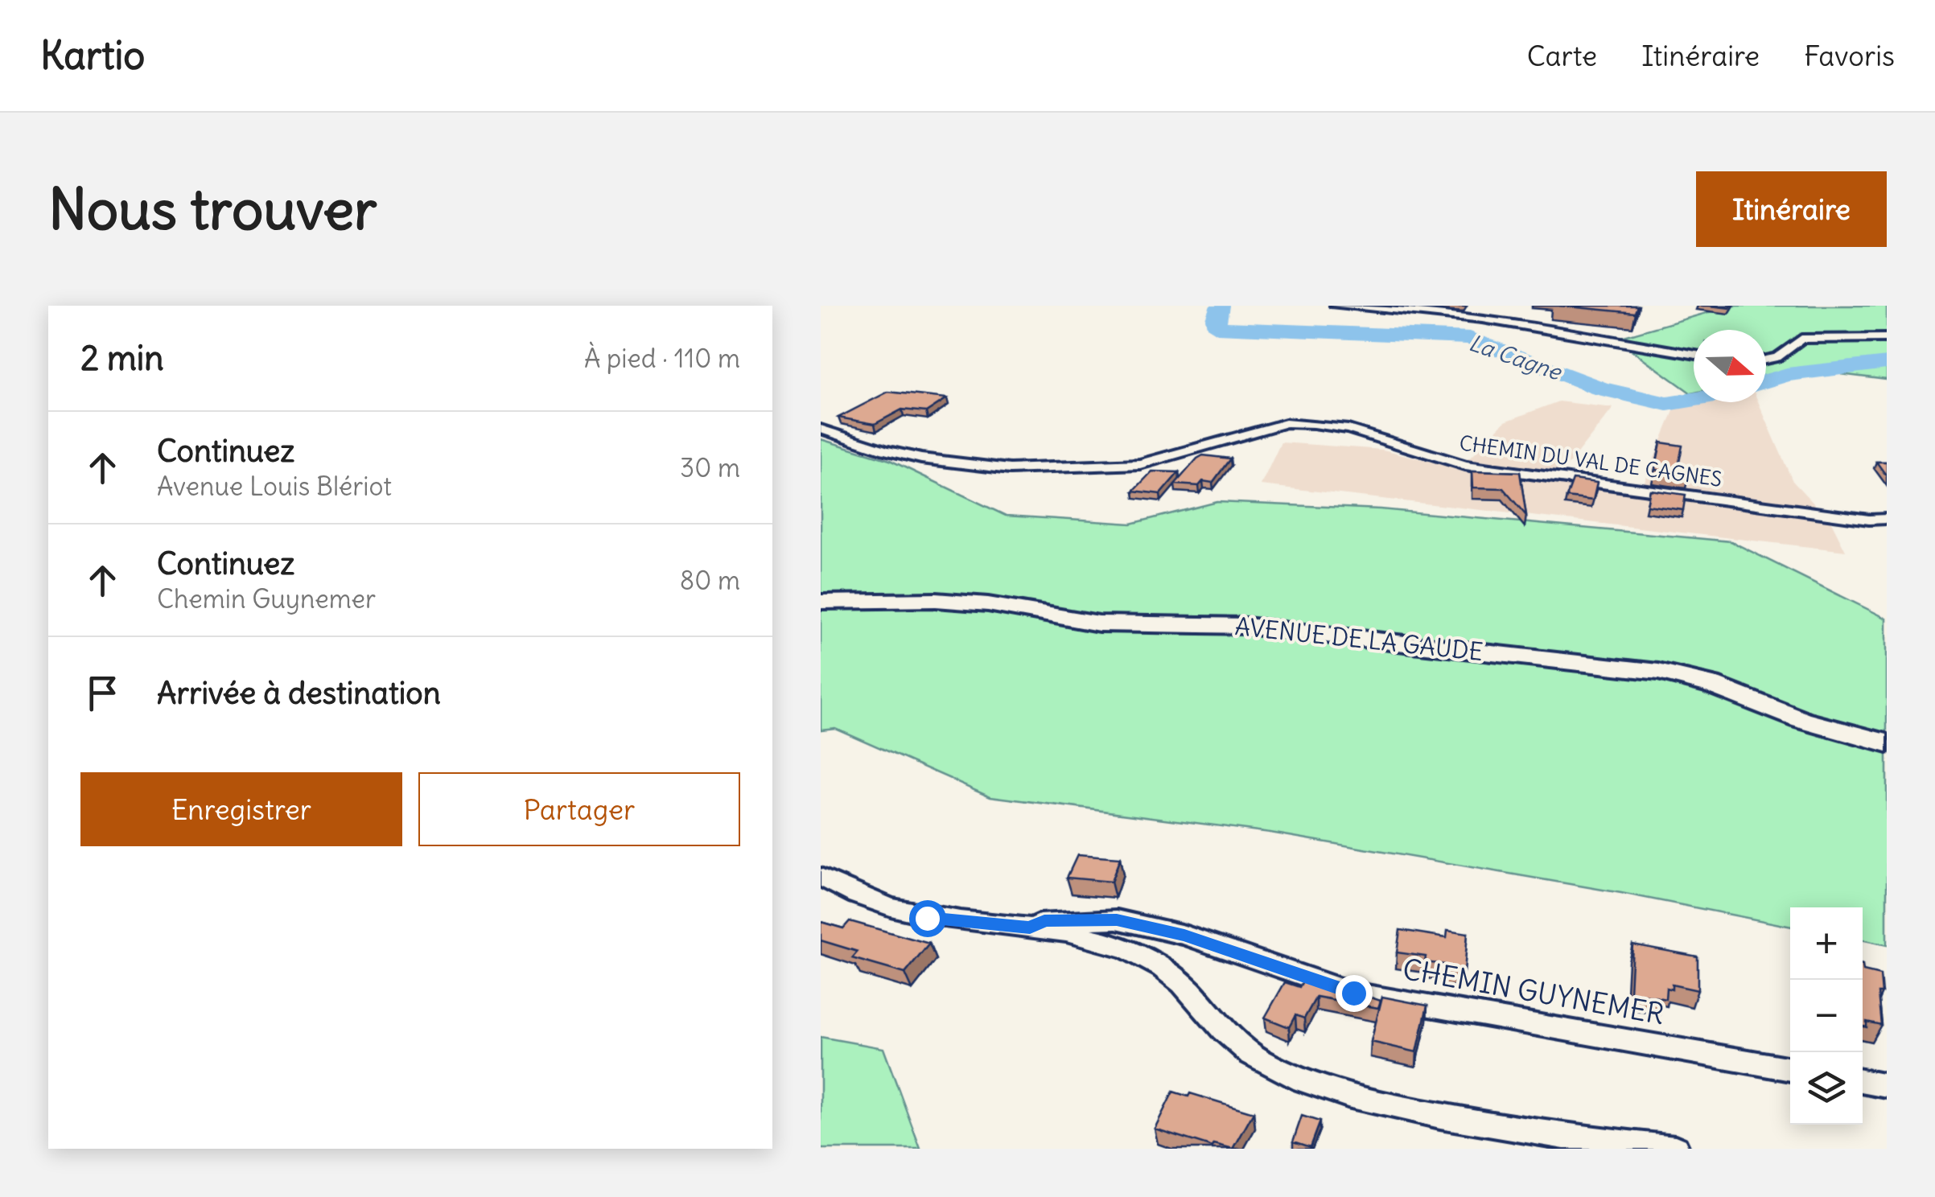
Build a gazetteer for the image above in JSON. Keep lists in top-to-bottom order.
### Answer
{
  "streets": {
    "street": ["CHEMIN DU VAL DE CAGNES", "AVENUE DE LA GAUDE", "CHEMIN GUYNEMER"]
  },
  "water": ["La Cagne"],
  "north": "right",
  "page": {
    "header": "Kartio",
    "nav": ["Carte", "Itinéraire", "Favoris"],
    "buttons": [
      "Itinéraire",
      ["Enregistrer", "Partager"]
    ],
    "title": "Nous trouver",
    "heading": ["2 min", "À pied · 110 m"],
    "list": [
      ["Continuez", "Avenue Louis Blériot", "30 m"],
      ["Continuez", "Chemin Guynemer", "80 m"],
      "Arrivée à destination"
    ],
    "map_buttons": ["+", "−"]
  }
}
